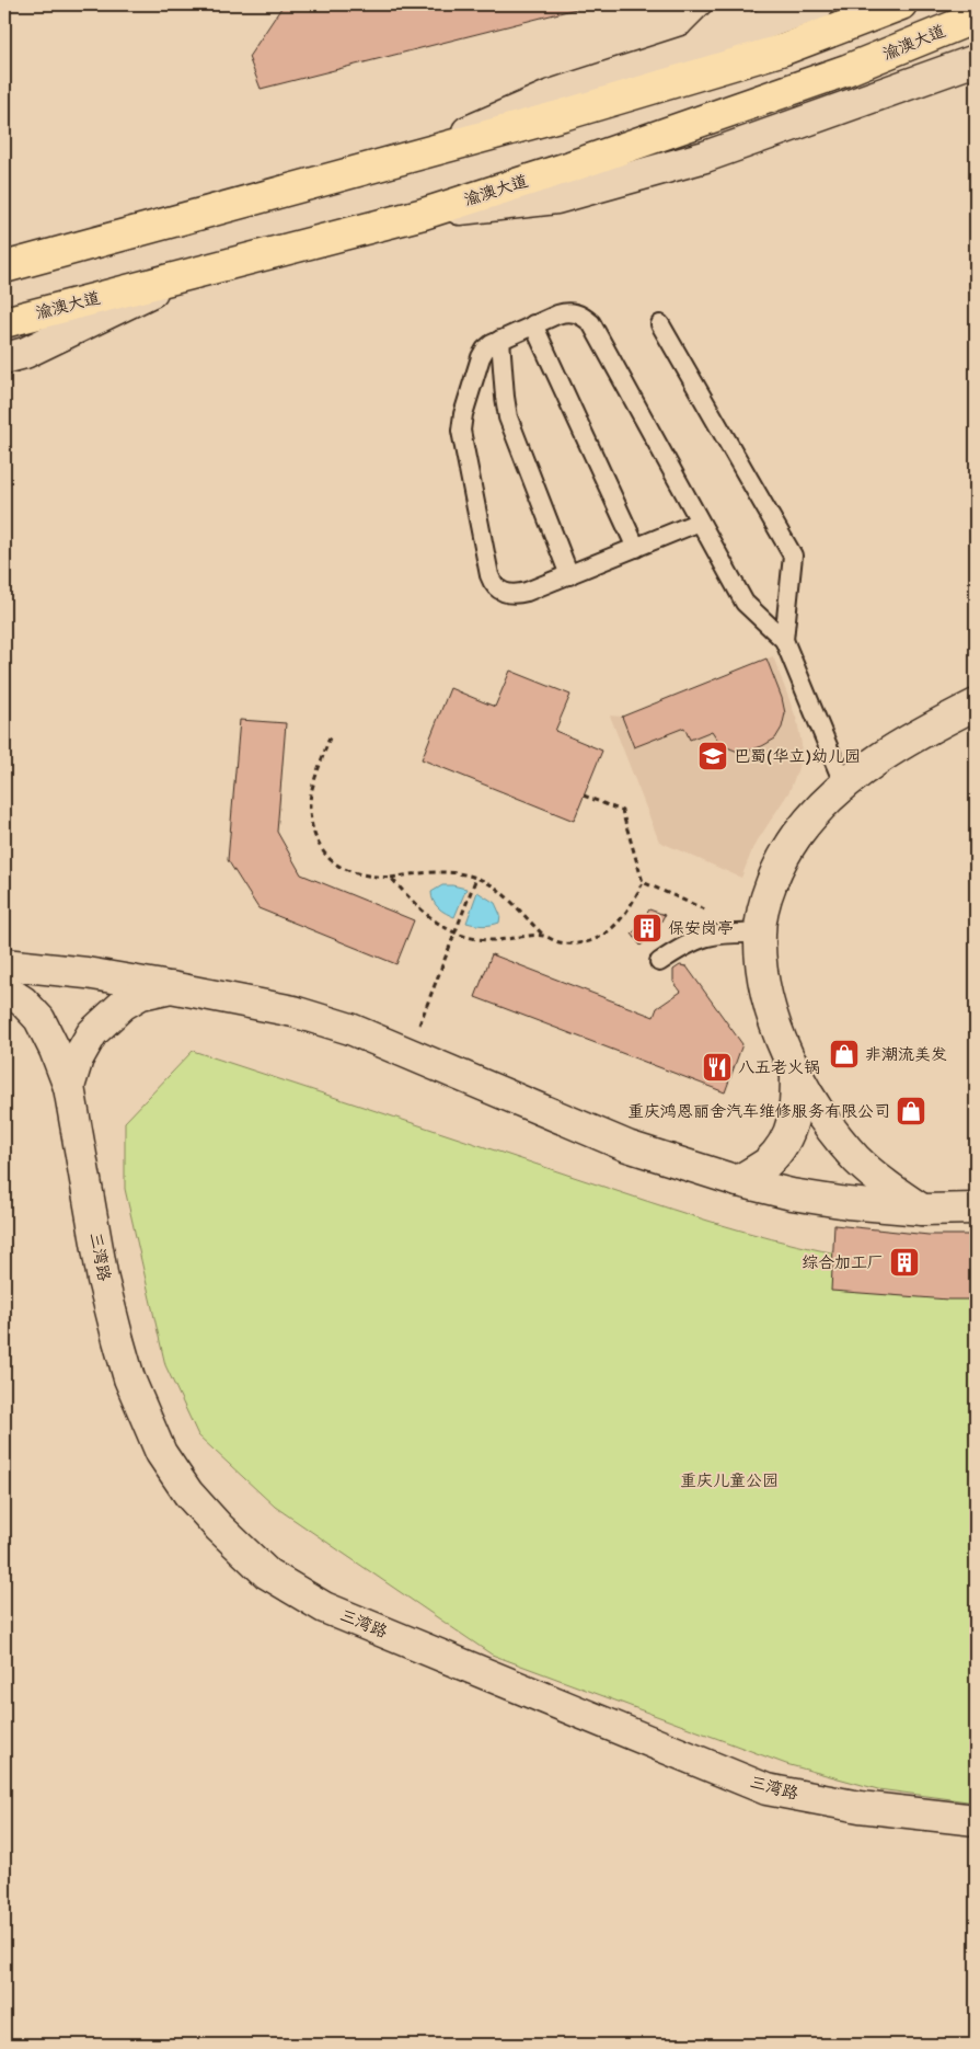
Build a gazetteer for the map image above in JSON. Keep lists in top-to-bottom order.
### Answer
{
  "streets": {
    "main road": ["渝澳大道"],
    "street": ["三湾路"]
  },
  "parks": ["重庆儿童公园"],
  "places": {
    "school or university": ["巴蜀(华立)幼儿园"],
    "building": ["保安岗亭", "综合加工厂"],
    "shop": ["非潮流美发", "重庆鸿恩丽舍汽车维修服务有限公司"],
    "restaurant": ["八五老火锅"]
  }
}
